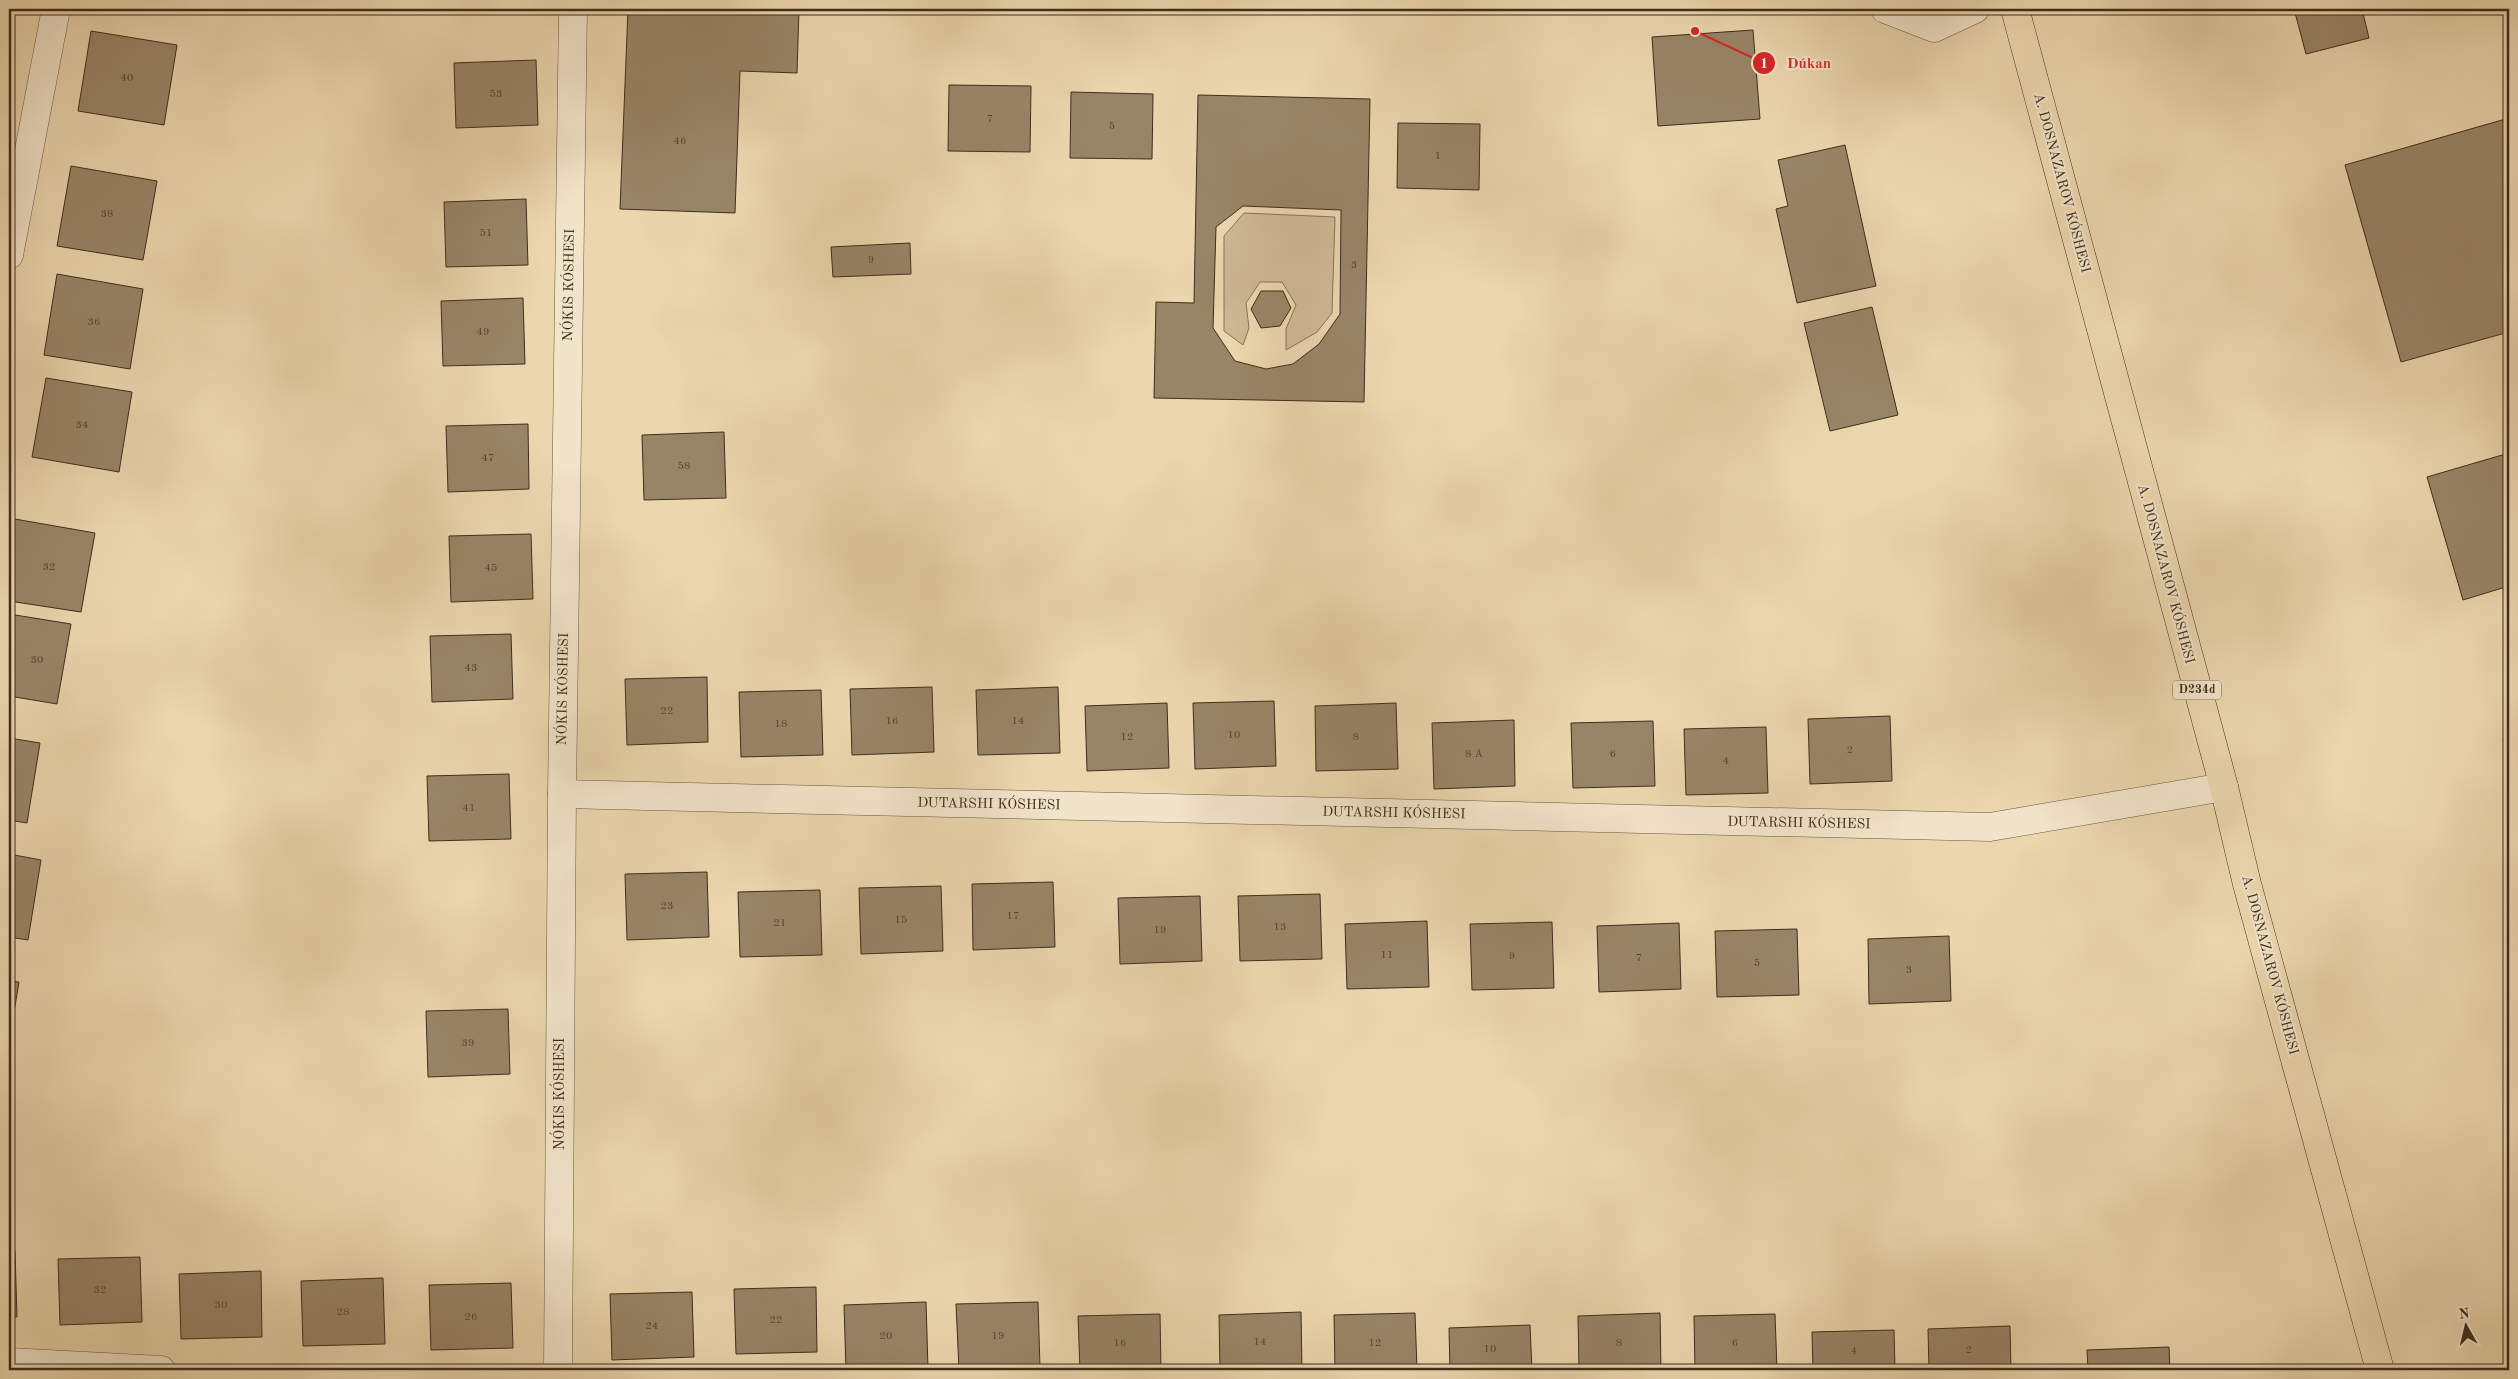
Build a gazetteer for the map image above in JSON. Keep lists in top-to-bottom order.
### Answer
{
  "streets": {
    "main road": ["A. DOSNAZAROV KÓSHESI", "D234d"],
    "street": ["NÓKIS KÓSHESI"]
  },
  "places": ["Dúkan"],
  "house_numbers": [
    "40",
    "53",
    "7",
    "5",
    "46",
    "1",
    "38",
    "51",
    "9",
    "3",
    "36",
    "49",
    "34",
    "47",
    "58",
    "32",
    "45",
    "30",
    "43",
    "22",
    "16",
    "14",
    "18",
    "10",
    "12",
    "8",
    "2",
    "8 А",
    "6",
    "4",
    "41",
    "23",
    "17",
    "15",
    "21",
    "13",
    "19",
    "11",
    "9",
    "7",
    "5",
    "3",
    "39",
    "32",
    "30",
    "28",
    "26",
    "22",
    "24",
    "20",
    "19",
    "14",
    "16",
    "12",
    "8",
    "6",
    "10",
    "2",
    "4"
  ],
  "north": "top"
}
